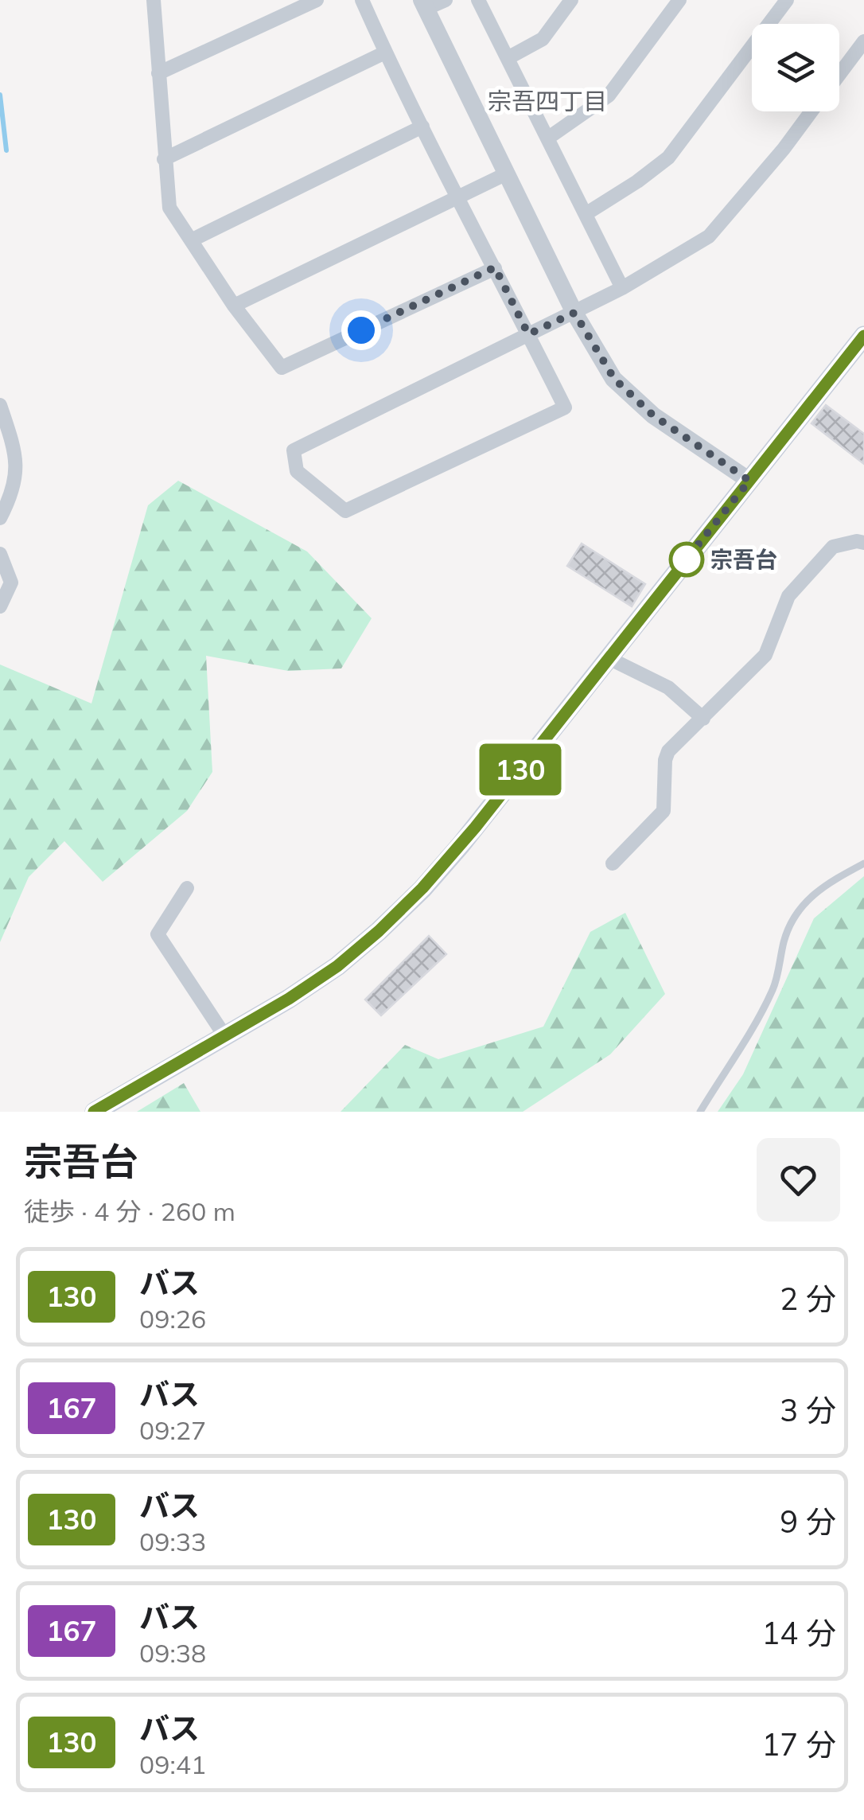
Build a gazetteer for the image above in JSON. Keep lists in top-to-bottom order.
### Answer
{
  "districts": ["宗吾四丁目"],
  "places": ["宗吾台"],
  "lines": ["bus line 130"],
  "page": {
    "on_map": "130",
    "heading": ["宗吾台", "徒歩 · 4 分 · 260 m"],
    "list": [
      {
        "mark": "130",
        "name": "バス",
        "note": "09:26",
        "value": "2 分"
      },
      {
        "mark": "167",
        "name": "バス",
        "note": "09:27",
        "value": "3 分"
      },
      {
        "mark": "130",
        "name": "バス",
        "note": "09:33",
        "value": "9 分"
      },
      {
        "mark": "167",
        "name": "バス",
        "note": "09:38",
        "value": "14 分"
      },
      {
        "mark": "130",
        "name": "バス",
        "note": "09:41",
        "value": "17 分"
      }
    ]
  }
}
